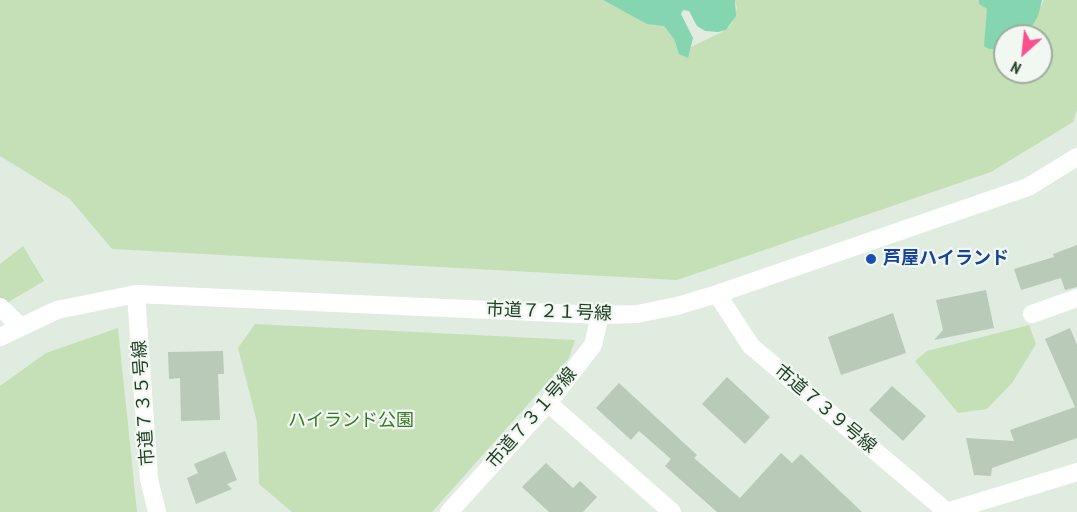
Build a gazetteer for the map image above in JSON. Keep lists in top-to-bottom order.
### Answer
{
  "streets": {
    "street": [
      "市道７２１号線",
      "市道７３５号線",
      "市道７３９号線",
      "市道７３１号線"
    ]
  },
  "crossings": [
    ["市道７２１号線", "市道７３５号線"],
    ["市道７２１号線", "市道７３９号線"],
    ["市道７２１号線", "市道７３１号線"]
  ],
  "parks": ["ハイランド公園"],
  "places": ["芦屋ハイランド"],
  "north": "bottom left"
}
